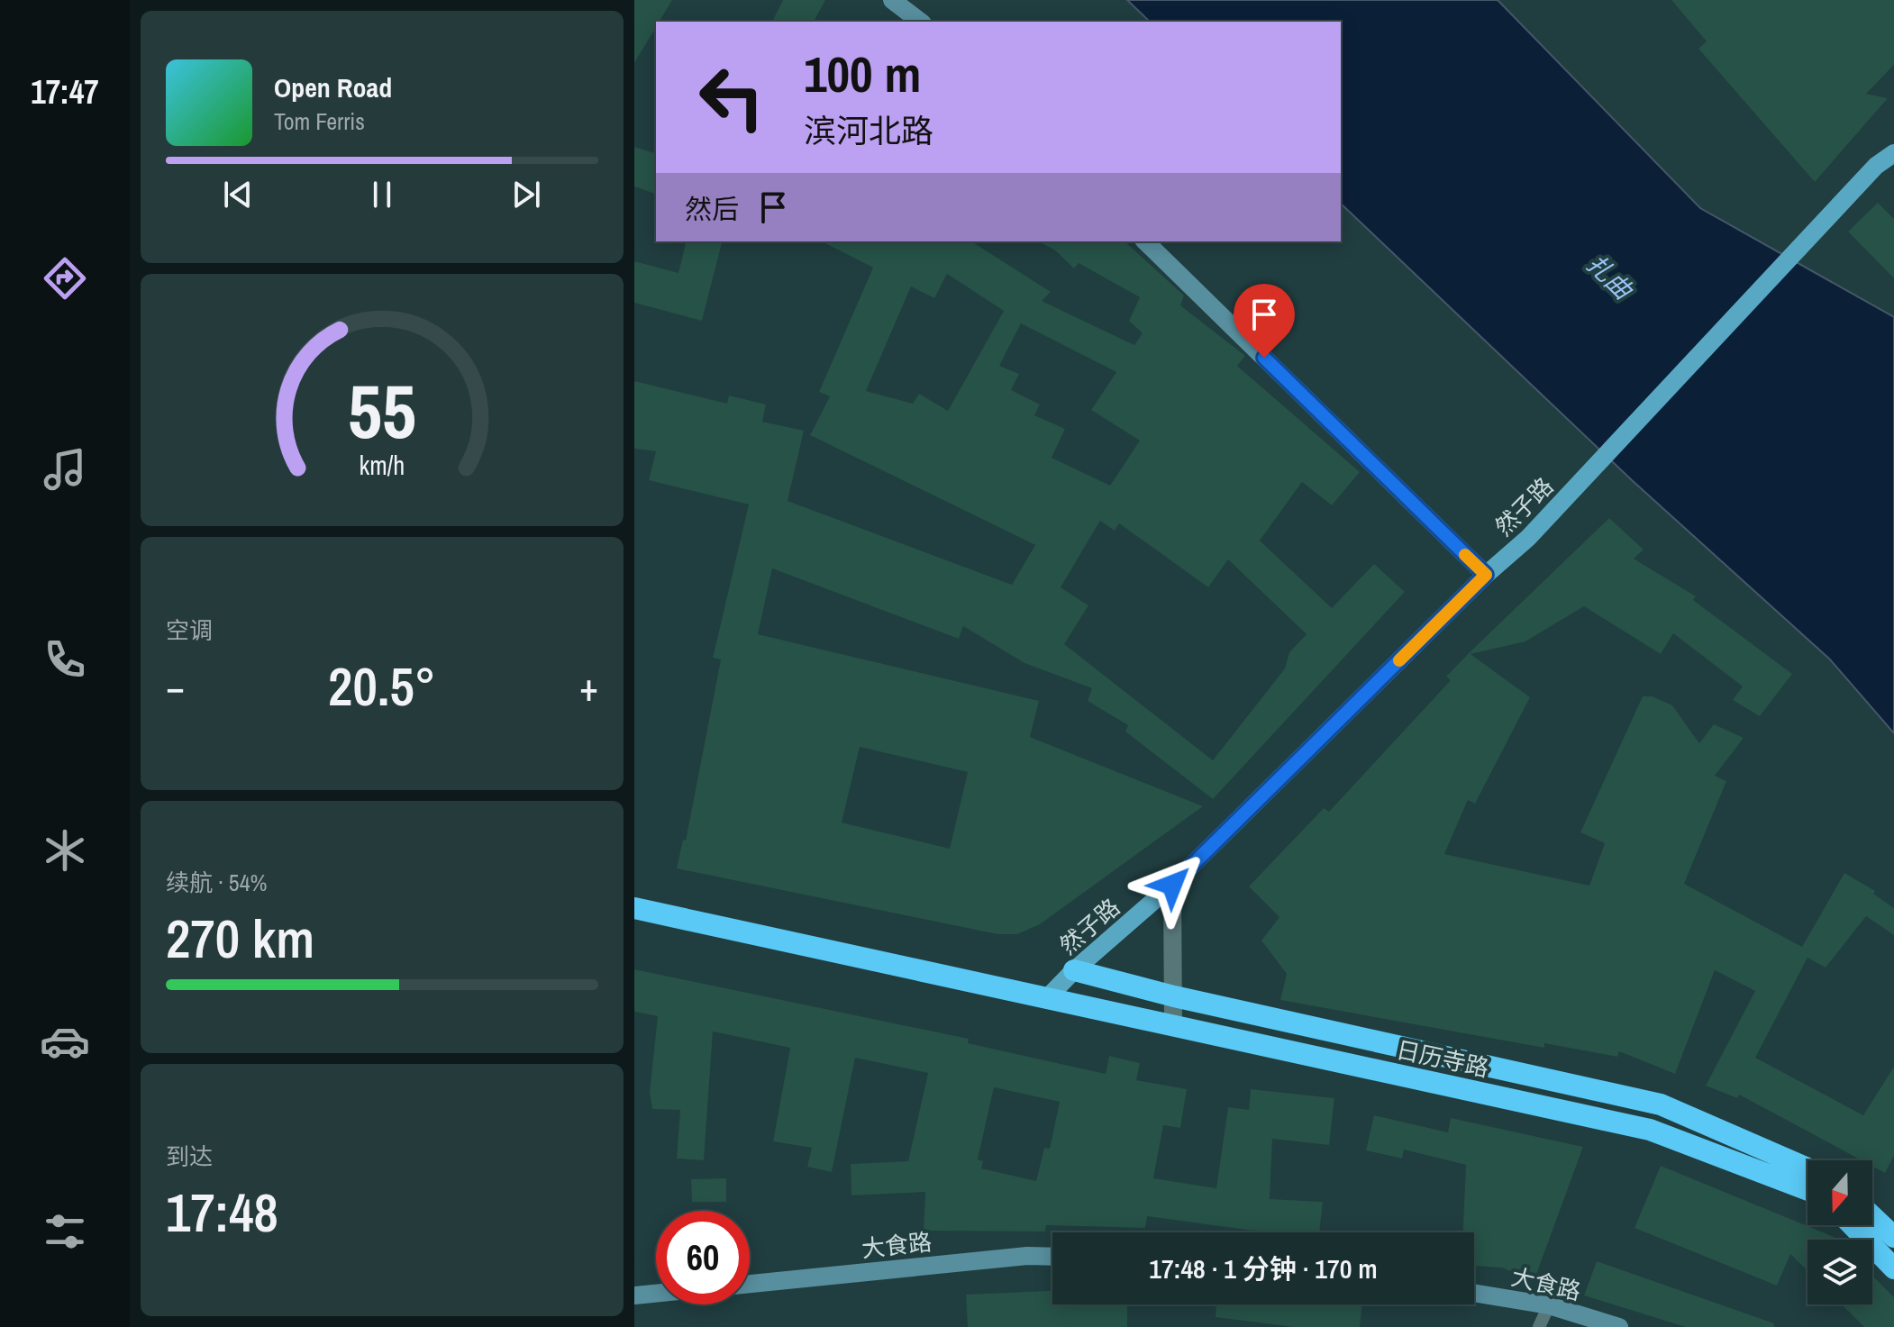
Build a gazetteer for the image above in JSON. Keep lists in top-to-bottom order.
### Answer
{
  "streets": {
    "highway": ["日历寺路"],
    "main road": ["然子路"],
    "street": ["大食路"]
  },
  "crossings": [
    ["然子路", "日历寺路"]
  ],
  "water": ["扎曲"],
  "north": "bottom",
  "page": {
    "tabs": "17:47",
    "turn": ["100 m", "滨河北路"],
    "song": ["Open Road", "Tom Ferris"],
    "then": "然后",
    "tile": [
      "空调",
      ["续航 · 54%", "270 km"],
      ["到达", "17:48"]
    ],
    "heat": ["−", "20.5°", "+"],
    "limit": "60",
    "trip": "17:48 · 1 分钟 · 170 m",
    "gauge": ["55", "km/h"]
  }
}
